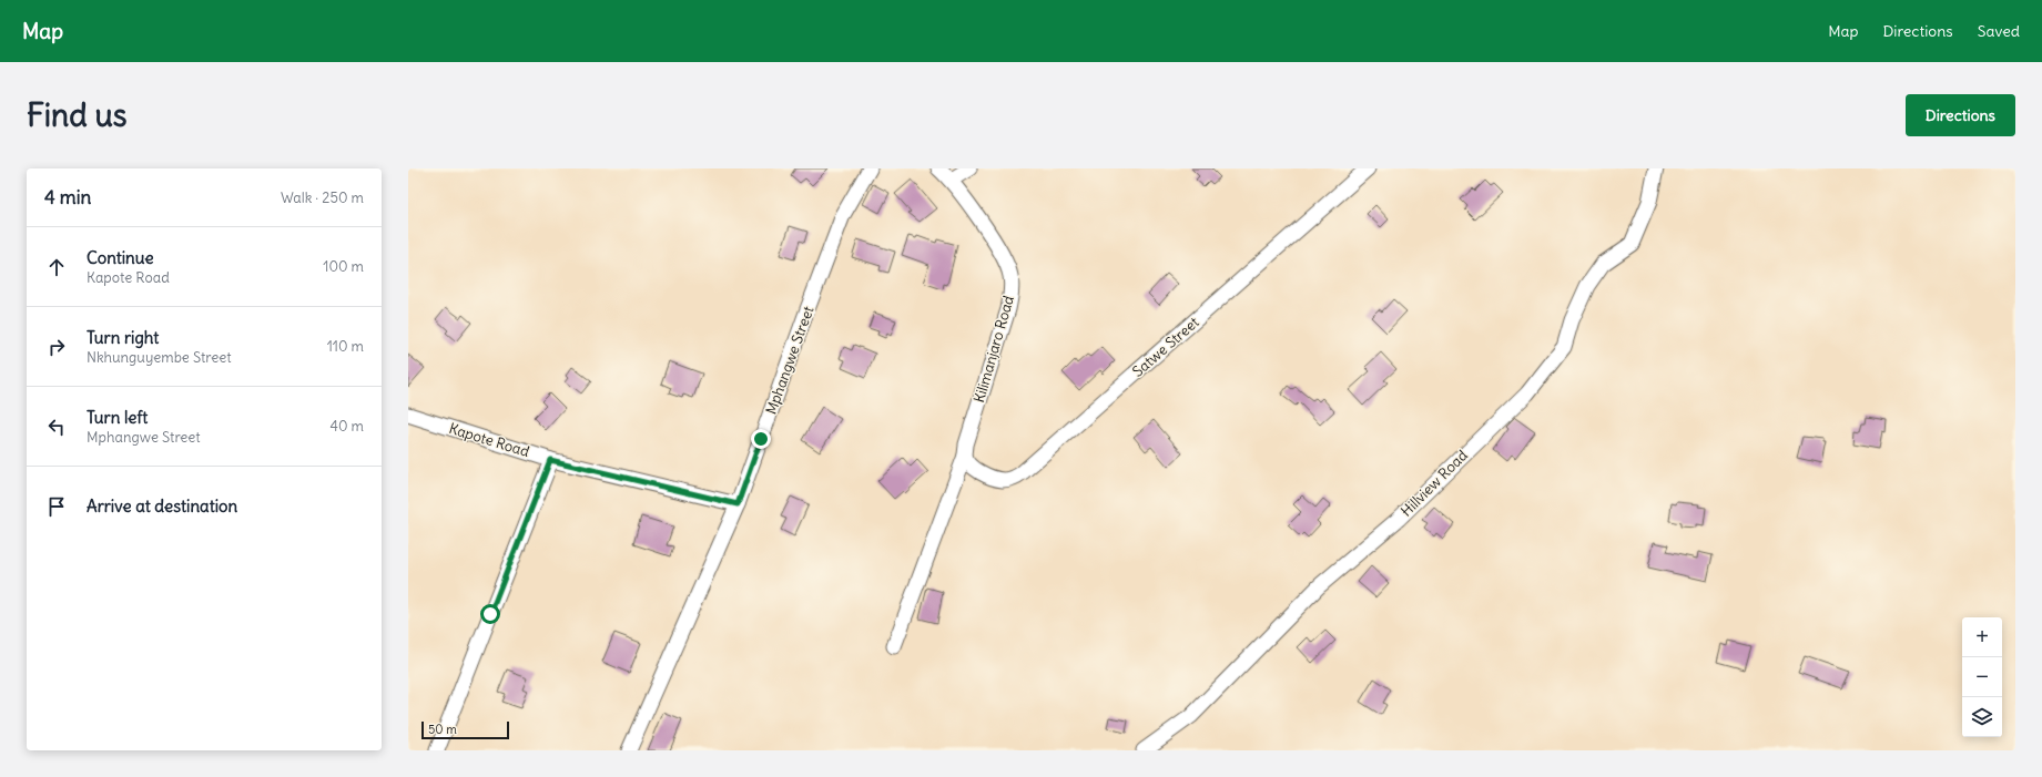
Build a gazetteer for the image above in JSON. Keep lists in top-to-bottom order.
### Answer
{
  "streets": {
    "street": [
      "Satwe Street",
      "Kilimanjaro Road",
      "Mphangwe Street",
      "Kapote Road",
      "Hillview Road"
    ]
  },
  "crossings": [
    ["Satwe Street", "Kilimanjaro Road"],
    ["Mphangwe Street", "Kapote Road"]
  ],
  "scale_bar": "50 m",
  "page": {
    "header": "Map",
    "nav": ["Map", "Directions", "Saved"],
    "buttons": "Directions",
    "title": "Find us",
    "heading": ["4 min", "Walk · 250 m"],
    "list": [
      ["Continue", "Kapote Road", "100 m"],
      ["Turn right", "Nkhunguyembe Street", "110 m"],
      ["Turn left", "Mphangwe Street", "40 m"],
      "Arrive at destination"
    ],
    "map_buttons": ["+", "−"],
    "scale": "50 m"
  }
}
